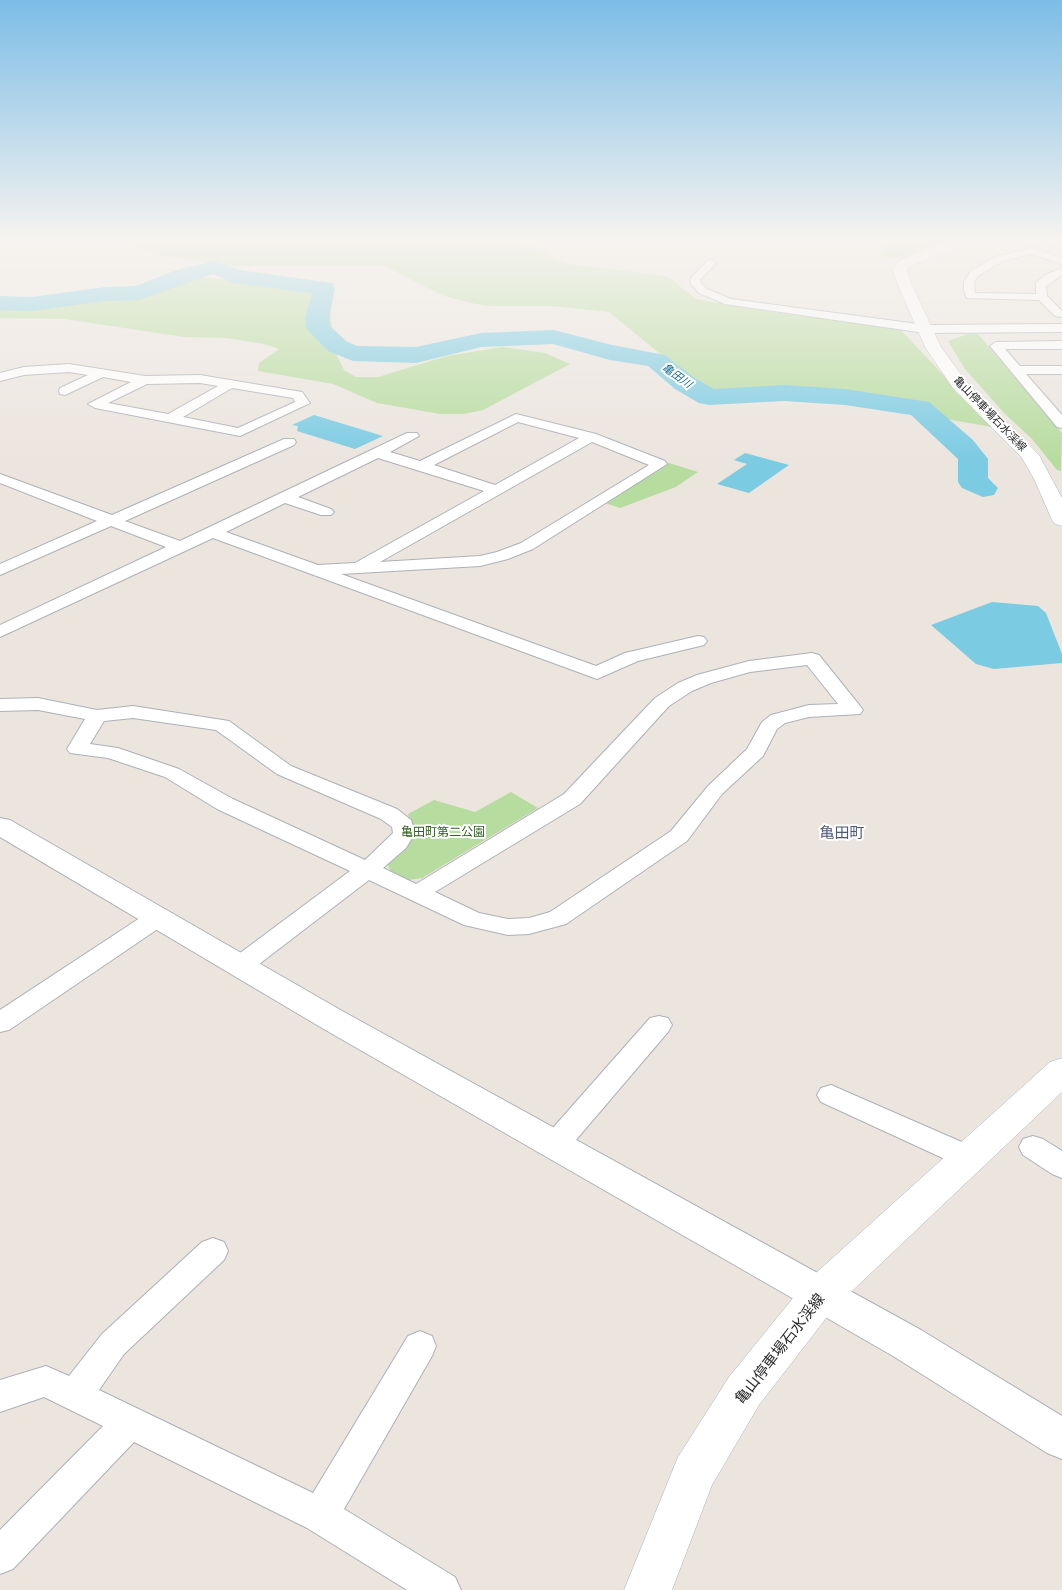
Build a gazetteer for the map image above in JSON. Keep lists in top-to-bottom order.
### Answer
{
  "streets": {
    "main road": ["亀山停車場石水渓線"]
  },
  "districts": ["亀田町"],
  "water": ["亀田川"],
  "parks": ["亀田町第二公園"]
}
